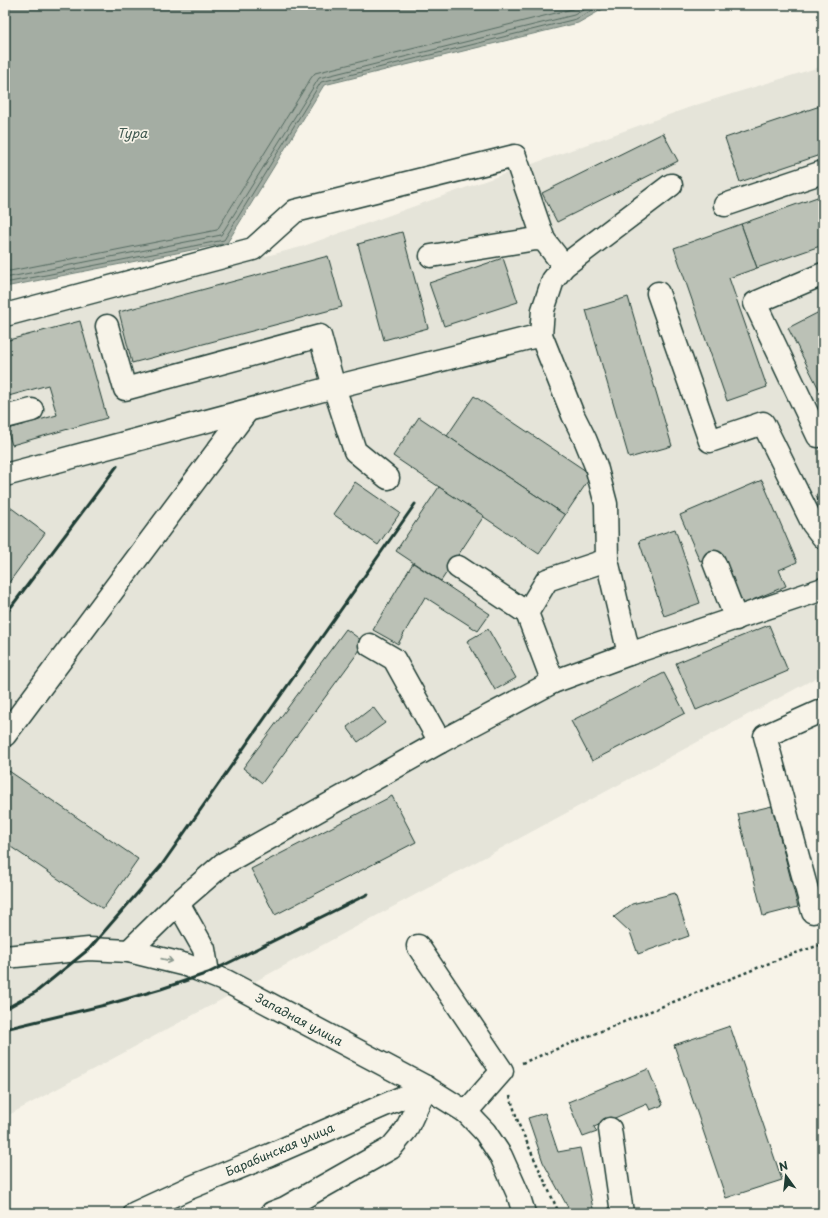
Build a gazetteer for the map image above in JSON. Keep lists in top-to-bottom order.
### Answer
{
  "streets": {
    "street": ["Западная улица", "Барабинская улица"]
  },
  "crossings": [
    ["Западная улица", "Барабинская улица"]
  ],
  "water": ["Тура"],
  "north": "top"
}
